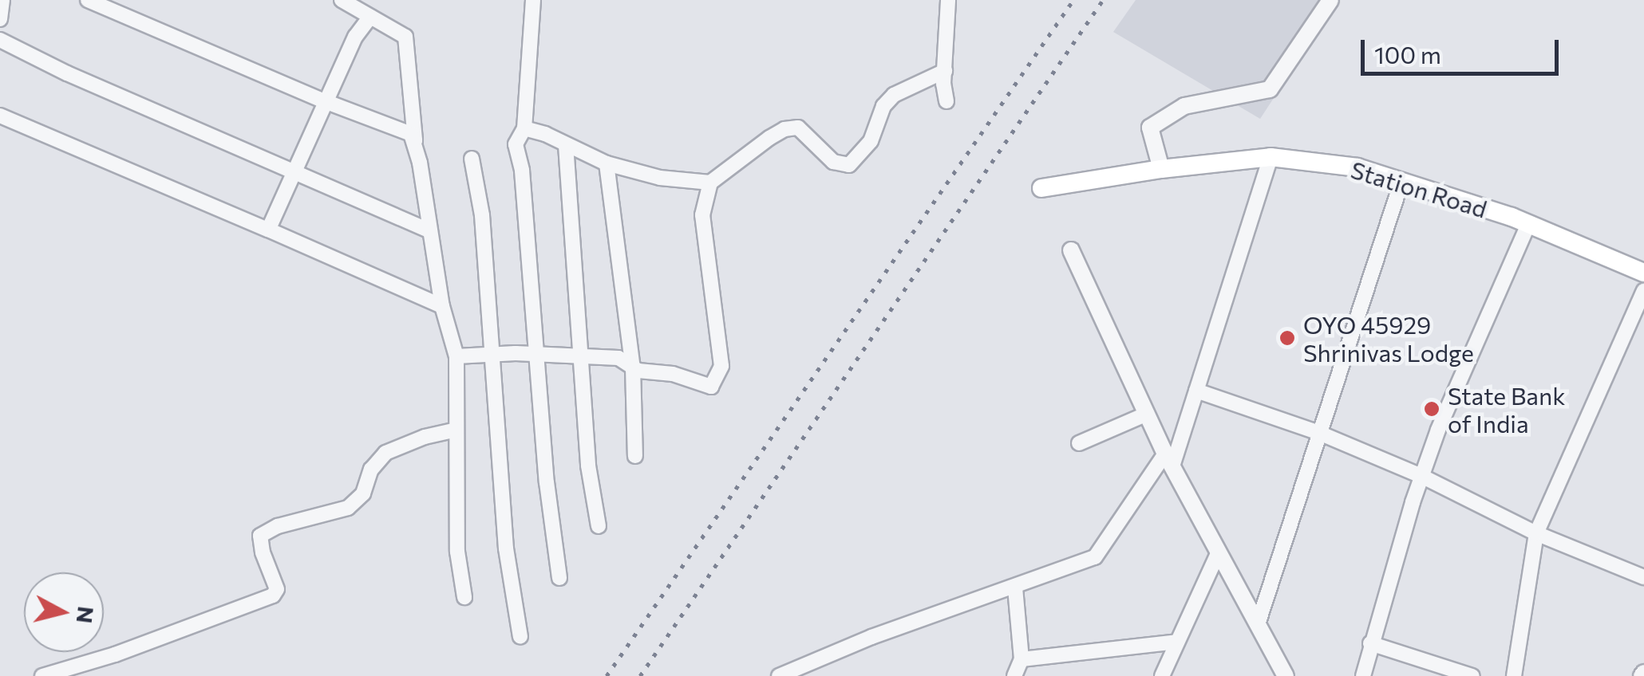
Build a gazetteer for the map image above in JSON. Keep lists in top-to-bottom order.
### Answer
{
  "streets": {
    "main road": ["Station Road"]
  },
  "places": ["OYO 45929 Shrinivas Lodge", "State Bank of India"],
  "scale_bar": "100 m",
  "north": "right"
}
